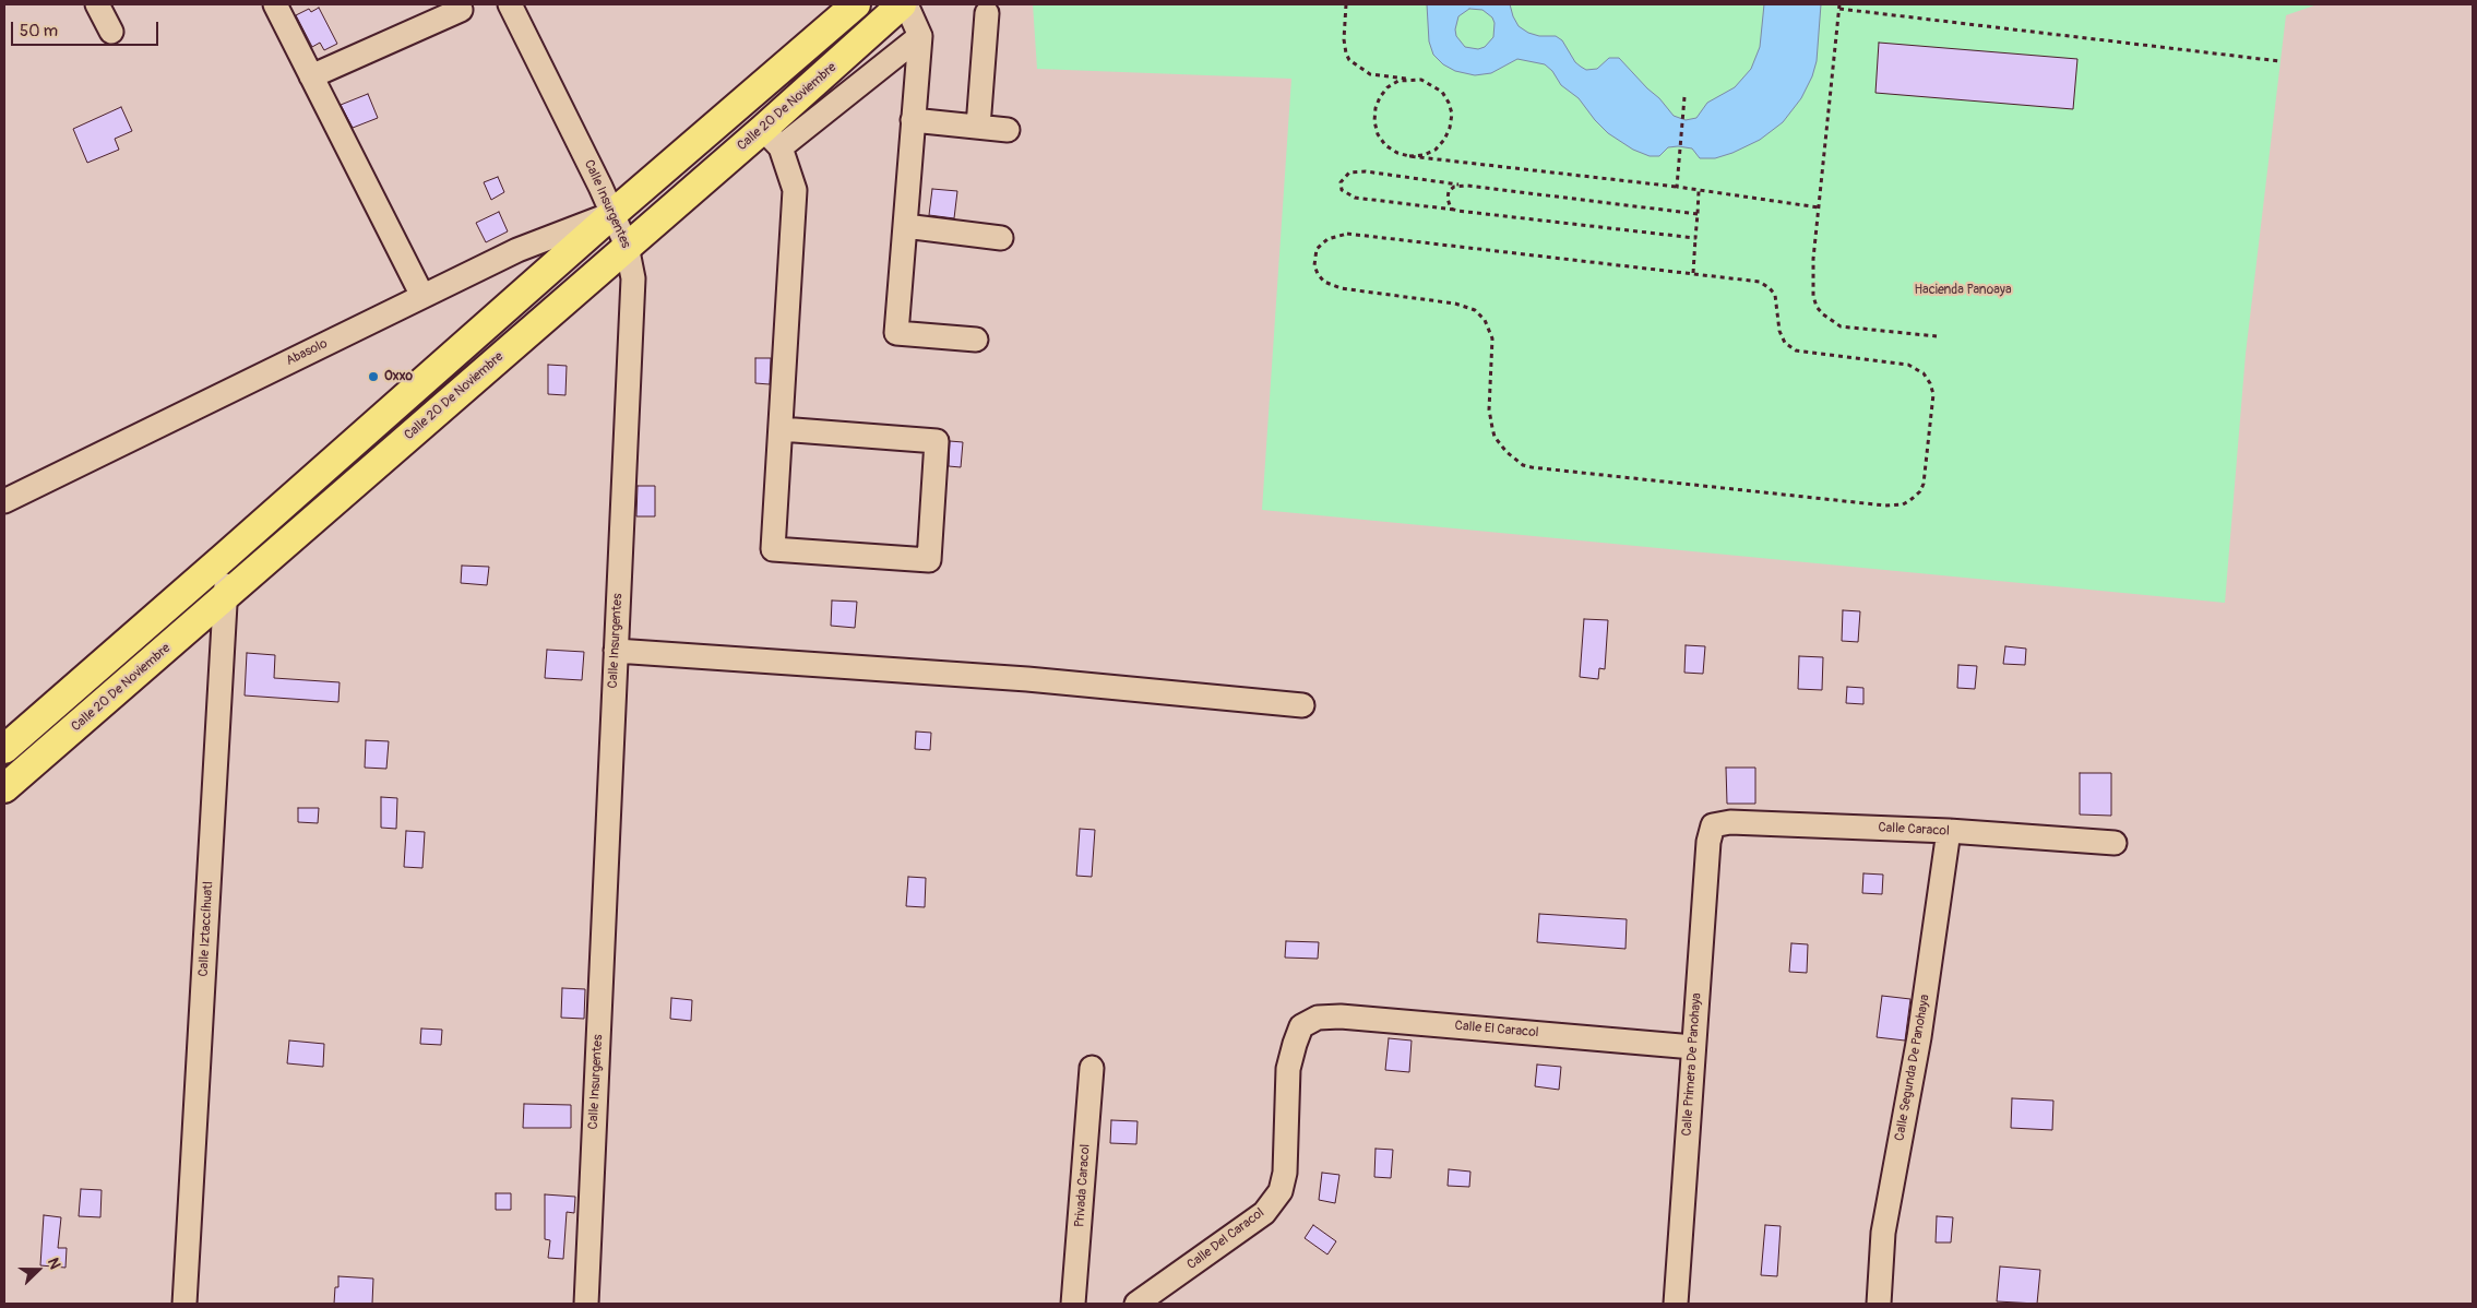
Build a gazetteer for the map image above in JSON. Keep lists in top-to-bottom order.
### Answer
{
  "streets": {
    "main road": ["Calle 20 De Noviembre"],
    "street": [
      "Calle Insurgentes",
      "Abasolo",
      "Calle Caracol",
      "Calle Iztaccíhuatl",
      "Calle El Caracol",
      "Calle Primera De Panohaya",
      "Calle Segunda De Panohaya",
      "Privada Caracol",
      "Calle Del Caracol"
    ]
  },
  "crossings": [
    ["Calle 20 De Noviembre", "Calle Insurgentes"],
    ["Calle 20 De Noviembre", "Calle Iztaccíhuatl"],
    ["Calle Insurgentes", "Abasolo"],
    ["Calle Caracol", "Calle Primera De Panohaya"],
    ["Calle Caracol", "Calle Segunda De Panohaya"],
    ["Calle El Caracol", "Calle Primera De Panohaya"],
    ["Calle El Caracol", "Calle Del Caracol"]
  ],
  "parks": ["Hacienda Panoaya"],
  "places": ["Oxxo"],
  "scale_bar": "50 m",
  "north": "right"
}
